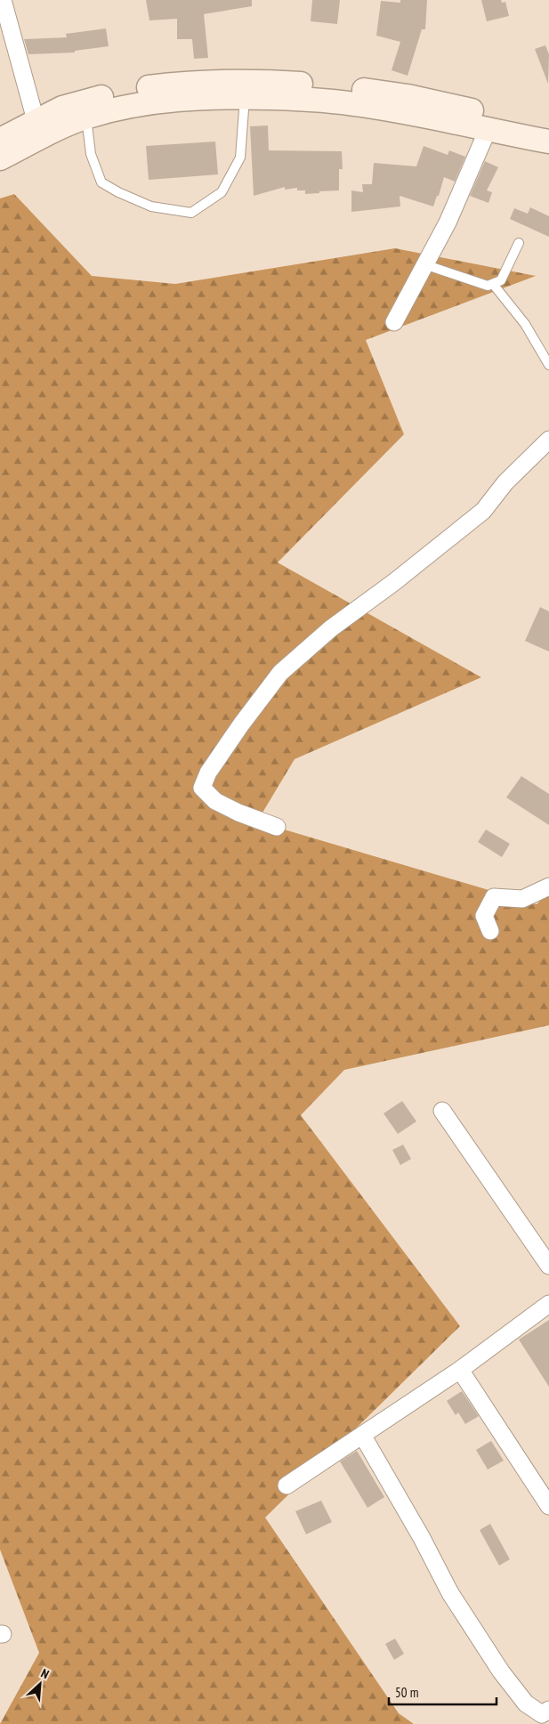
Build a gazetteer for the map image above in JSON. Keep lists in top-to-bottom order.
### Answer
{
  "scale_bar": "50 m",
  "north": "top right"
}
